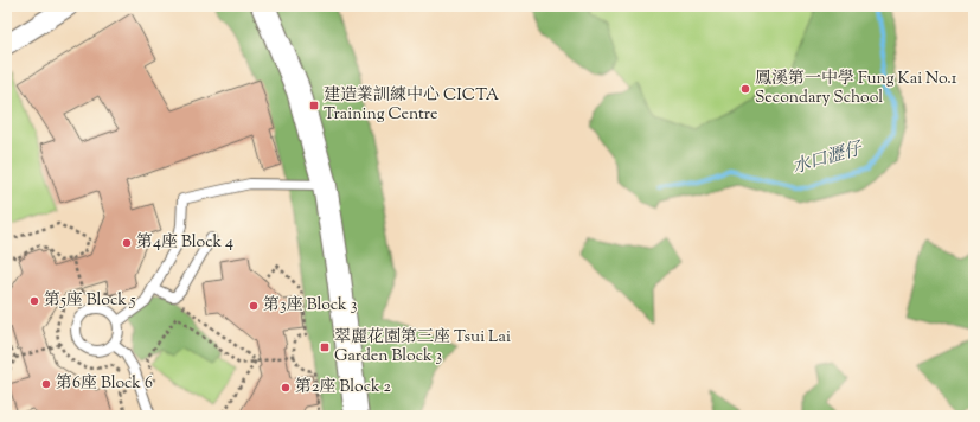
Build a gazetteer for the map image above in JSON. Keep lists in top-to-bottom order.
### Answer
{
  "water": ["水口瀝仔"],
  "places": {
    "other": [
      "鳳溪第一中學 Fung Kai No.1 Secondary School",
      "第4座 Block 4",
      "第5座 Block 5",
      "第3座 Block 3",
      "第6座 Block 6",
      "第2座 Block 2"
    ],
    "transit": ["建造業訓練中心 CICTA Training Centre", "翠麗花園第三座 Tsui Lai Garden Block 3"]
  }
}
